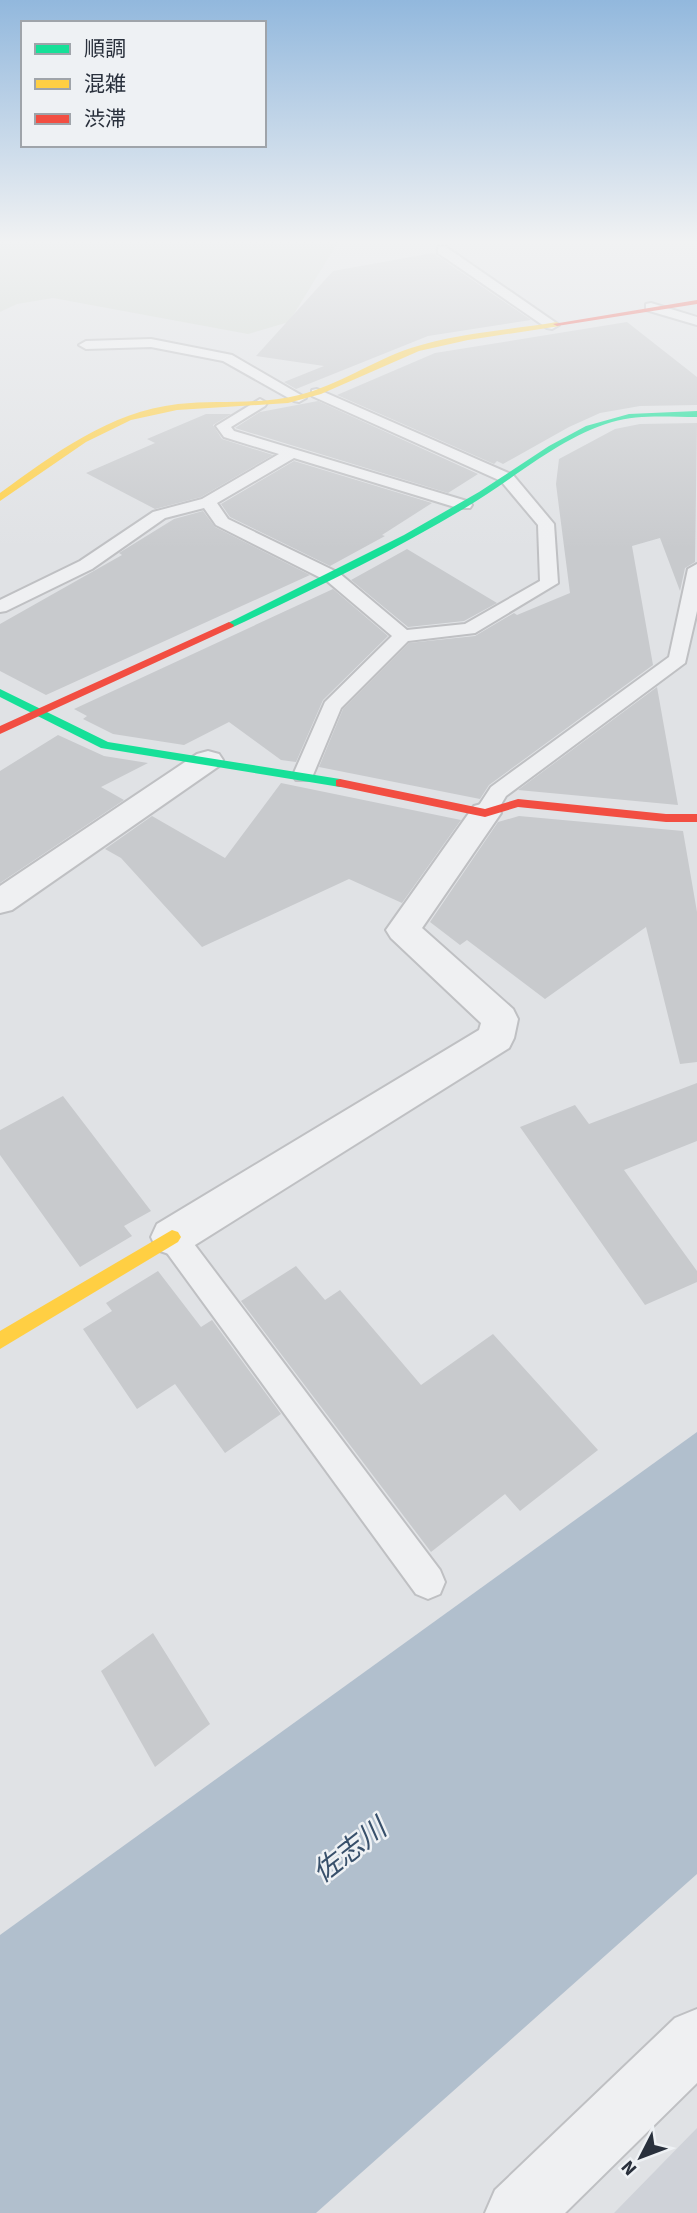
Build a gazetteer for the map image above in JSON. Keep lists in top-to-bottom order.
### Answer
{
  "water": ["佐志川"],
  "legend": ["順調", "混雑", "渋滞"],
  "north": "bottom left"
}
